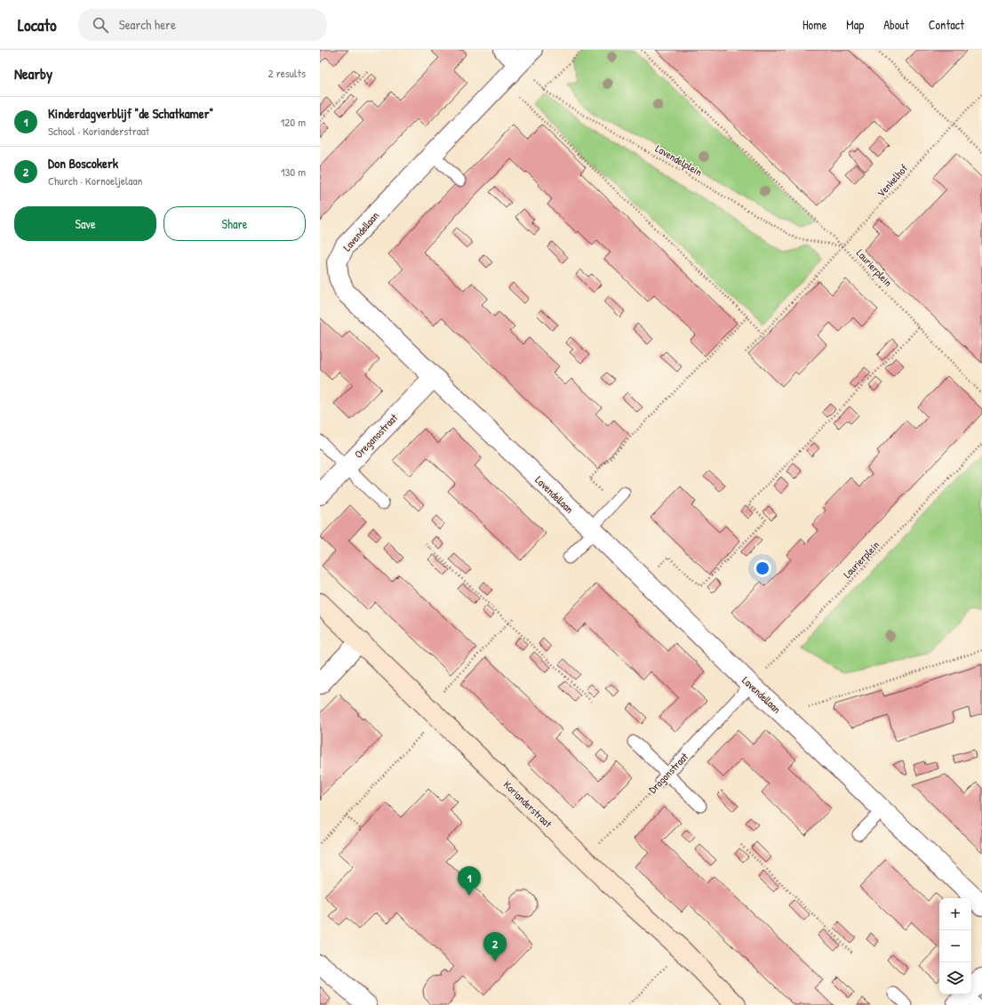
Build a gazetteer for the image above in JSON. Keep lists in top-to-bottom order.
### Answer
{
  "streets": {
    "street": ["Lavendellaan", "Oreganostraat", "Korianderstraat"],
    "lane": ["Dragonstraat"],
    "path": ["Lavendelplein", "Venkelhof", "Laurierplein"]
  },
  "crossings": [
    ["Lavendelplein", "Venkelhof"],
    ["Lavendelplein", "Lavendellaan"],
    ["Lavendelplein", "Laurierplein"],
    ["Venkelhof", "Laurierplein"],
    ["Lavendellaan", "Laurierplein"],
    ["Lavendellaan", "Oreganostraat"],
    ["Lavendellaan", "Dragonstraat"],
    ["Laurierplein", "Dragonstraat"],
    ["Dragonstraat", "Korianderstraat"]
  ],
  "page": {
    "header": "Locato",
    "search": "Search here",
    "nav": [
      "Home",
      "Map",
      "About",
      "Contact"
    ],
    "heading": ["Nearby", "2 results"],
    "list": [
      {
        "mark": "1",
        "name": "Kinderdagverblijf \"de Schatkamer\"",
        "note": "School · Korianderstraat",
        "value": "120 m"
      },
      {
        "mark": "2",
        "name": "Don Boscokerk",
        "note": "Church · Kornoeljelaan",
        "value": "130 m"
      }
    ],
    "buttons": ["Save", "Share"],
    "pins": ["1", "2"],
    "map_buttons": ["+", "−"]
  }
}
